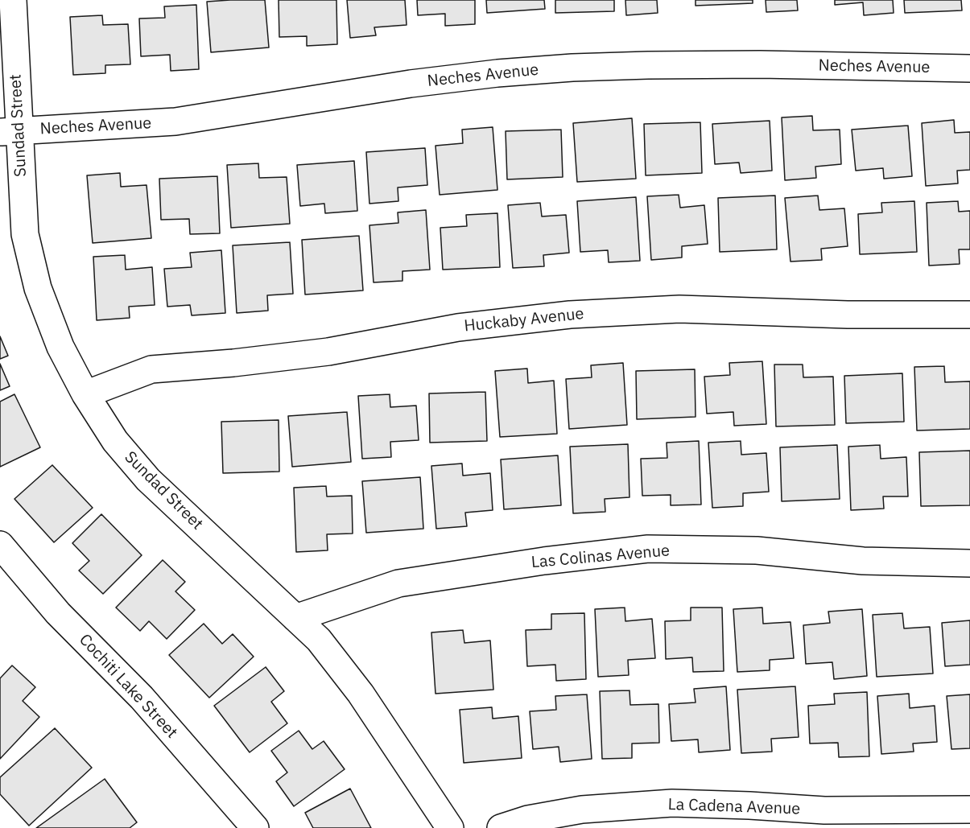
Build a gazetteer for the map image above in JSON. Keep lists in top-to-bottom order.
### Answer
{
  "streets": {
    "street": [
      "Neches Avenue",
      "Sundad Street",
      "Huckaby Avenue",
      "Las Colinas Avenue",
      "Cochiti Lake Street",
      "La Cadena Avenue"
    ]
  },
  "crossings": [
    ["Neches Avenue", "Sundad Street"],
    ["Sundad Street", "Huckaby Avenue"],
    ["Sundad Street", "Las Colinas Avenue"]
  ]
}
